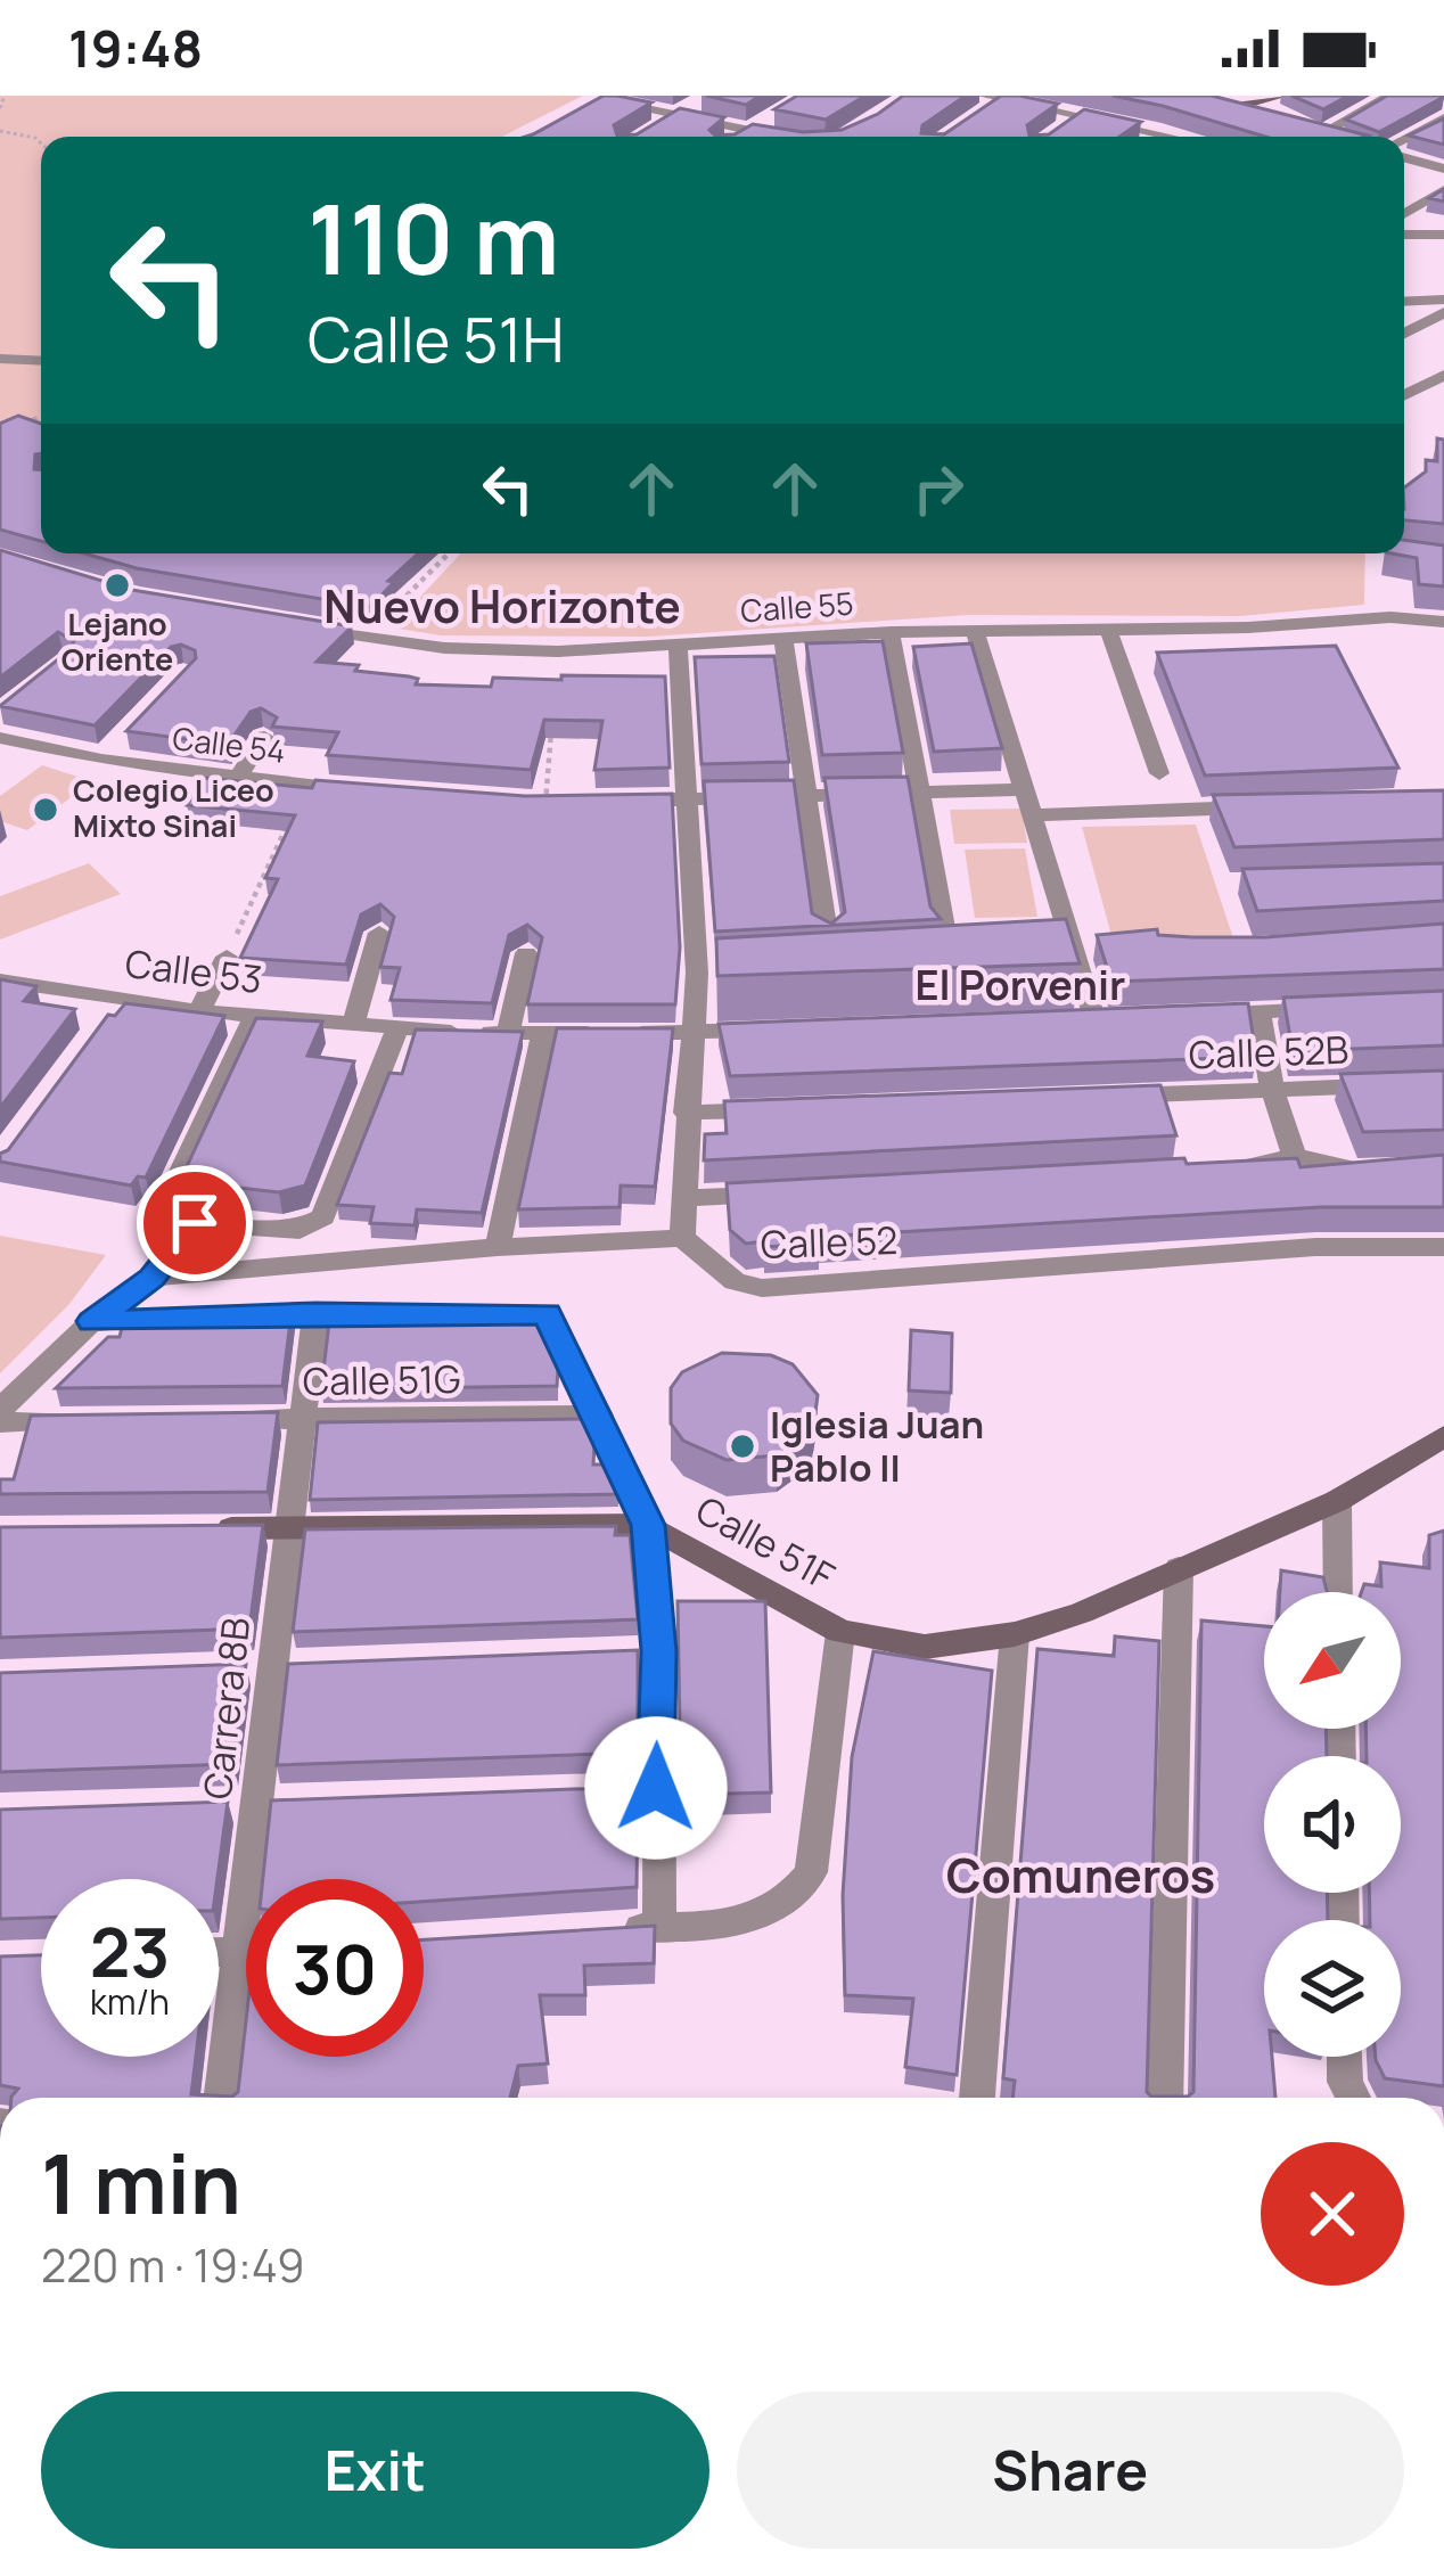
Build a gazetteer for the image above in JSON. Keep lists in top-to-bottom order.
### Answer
{
  "streets": {
    "street": [
      "Calle 55",
      "Calle 54",
      "Calle 53",
      "Calle 52B",
      "Calle 52",
      "Calle 51G",
      "Calle 51F",
      "Carrera 8B"
    ]
  },
  "crossings": [
    ["Calle 51G", "Carrera 8B"],
    ["Calle 51F", "Carrera 8B"]
  ],
  "districts": ["Nuevo Horizonte", "El Porvenir", "Comuneros"],
  "places": ["Lejano Oriente", "Colegio Liceo Mixto Sinai", "Iglesia Juan Pablo II"],
  "north": "bottom left",
  "page": {
    "status": "19:48",
    "turn": ["110 m", "Calle 51H"],
    "speed": "23 km/h",
    "limit": "30",
    "heading": ["1 min", "220 m · 19:49"],
    "buttons": ["Exit", "Share"]
  }
}
